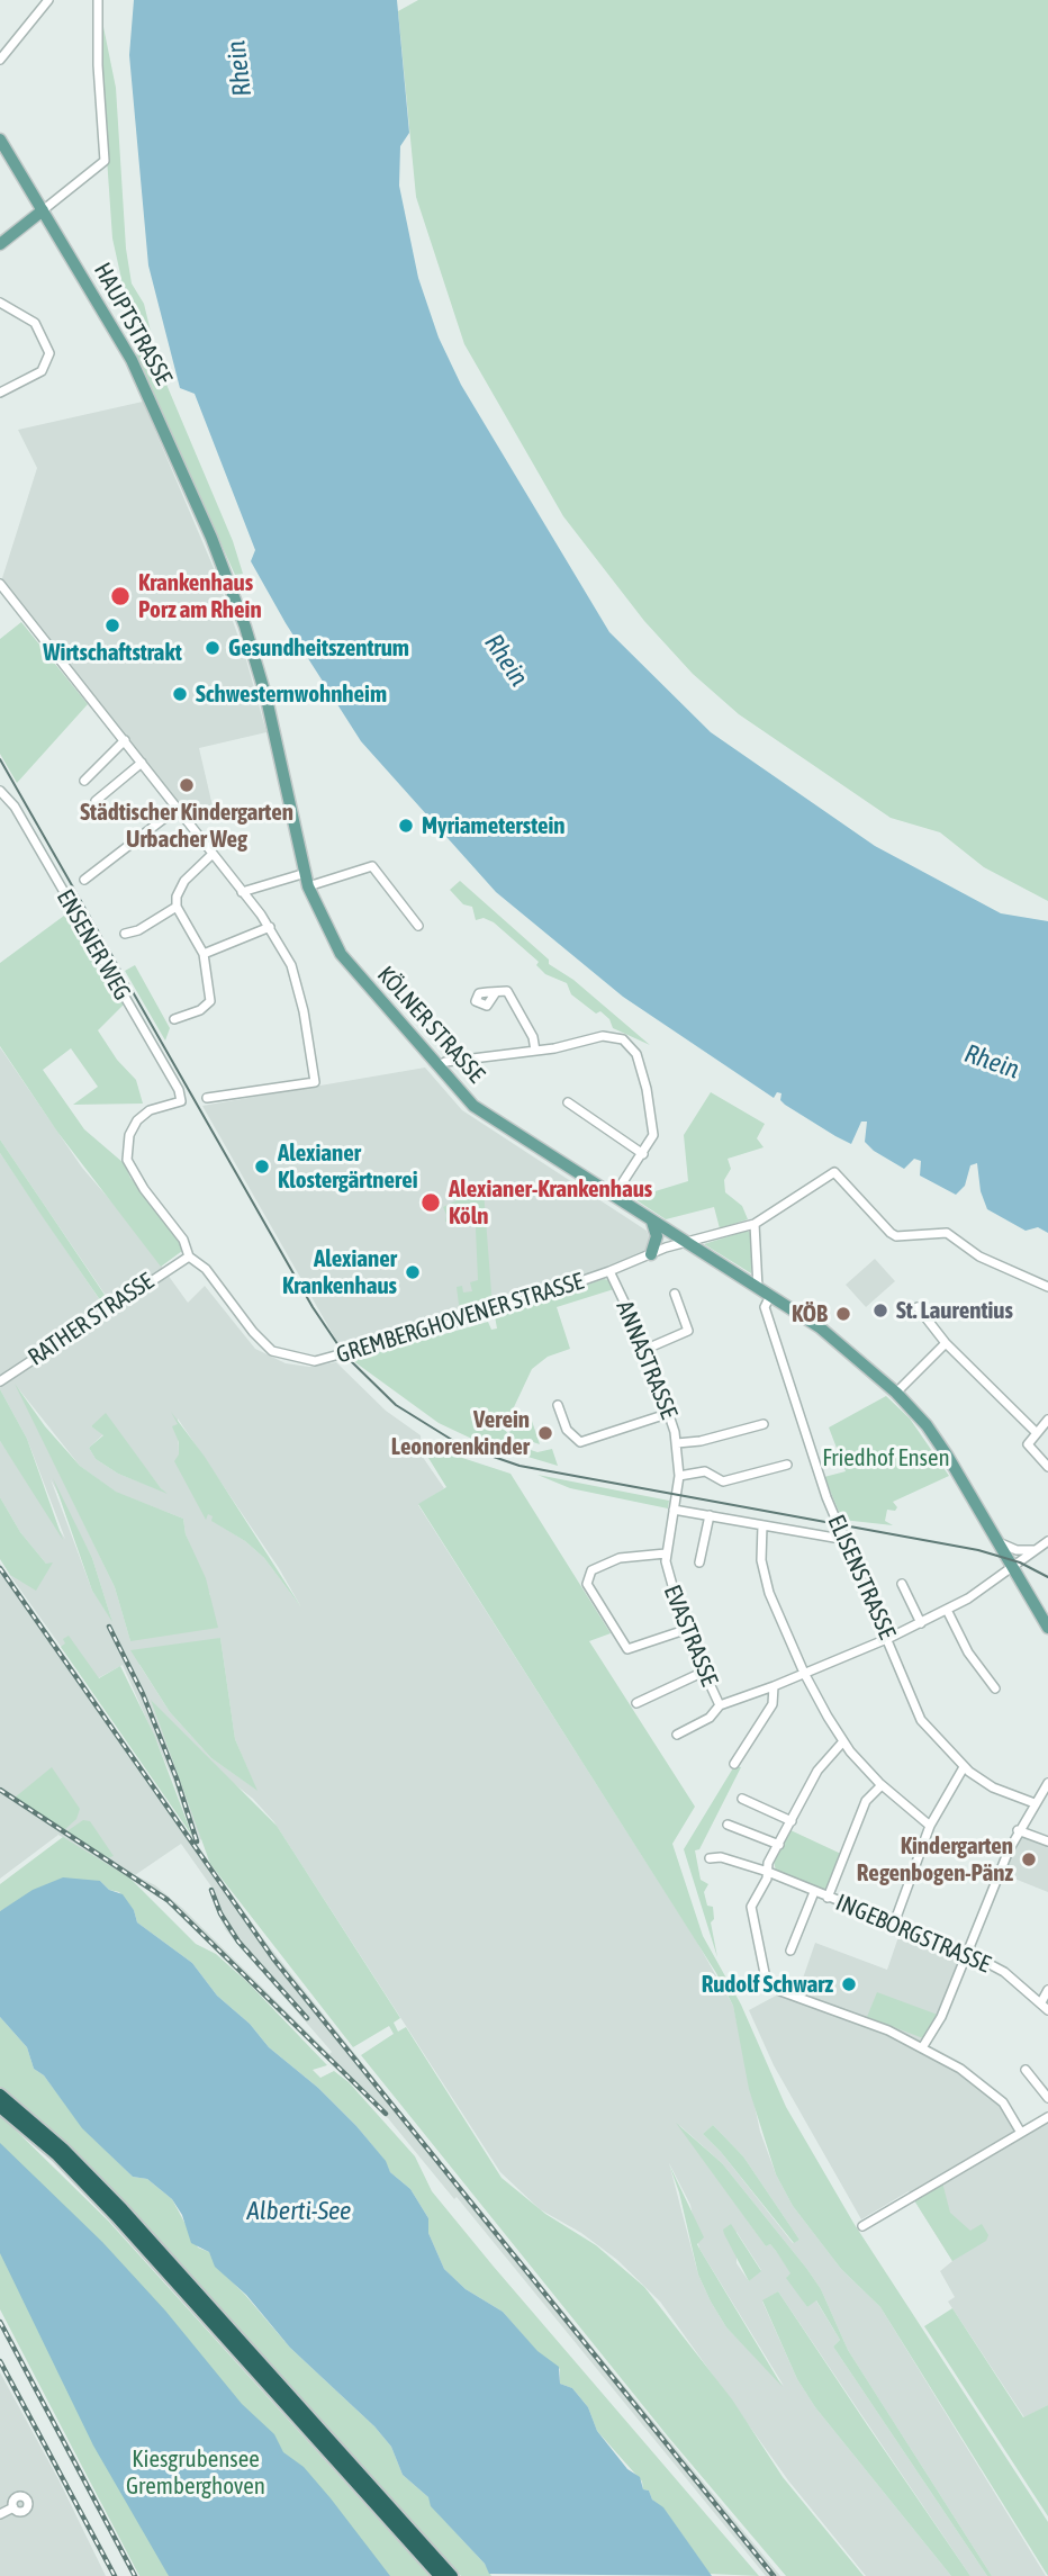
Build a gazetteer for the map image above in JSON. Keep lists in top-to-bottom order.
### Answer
{
  "streets": {
    "main road": ["HAUPTSTRASSE", "KÖLNER STRASSE"],
    "street": [
      "ENSENER WEG",
      "GREMBERGHOVENER STRASSE",
      "RATHER STRASSE",
      "ANNASTRASSE",
      "ELISENSTRASSE",
      "EVASTRASSE",
      "INGEBORGSTRASSE"
    ]
  },
  "crossings": [
    ["HAUPTSTRASSE", "KÖLNER STRASSE"],
    ["ENSENER WEG", "GREMBERGHOVENER STRASSE"],
    ["KÖLNER STRASSE", "GREMBERGHOVENER STRASSE"],
    ["KÖLNER STRASSE", "ELISENSTRASSE"],
    ["KÖLNER STRASSE", "EVASTRASSE"],
    ["GREMBERGHOVENER STRASSE", "RATHER STRASSE"],
    ["GREMBERGHOVENER STRASSE", "ANNASTRASSE"],
    ["ANNASTRASSE", "EVASTRASSE"],
    ["ELISENSTRASSE", "EVASTRASSE"]
  ],
  "water": ["Rhein", "Alberti-See"],
  "parks": ["Friedhof Ensen", "Kiesgrubensee Gremberghoven"],
  "places": [
    "Krankenhaus Porz am Rhein",
    "Wirtschaftstrakt",
    "Gesundheitszentrum",
    "Schwesternwohnheim",
    "Städtischer Kindergarten Urbacher Weg",
    "Myriameterstein",
    "Alexianer Klostergärtnerei",
    "Alexianer-Krankenhaus Köln",
    "Alexianer Krankenhaus",
    "St. Laurentius",
    "KÖB",
    "Verein Leonorenkinder",
    "Kindergarten Regenbogen-Pänz",
    "Rudolf Schwarz"
  ]
}
